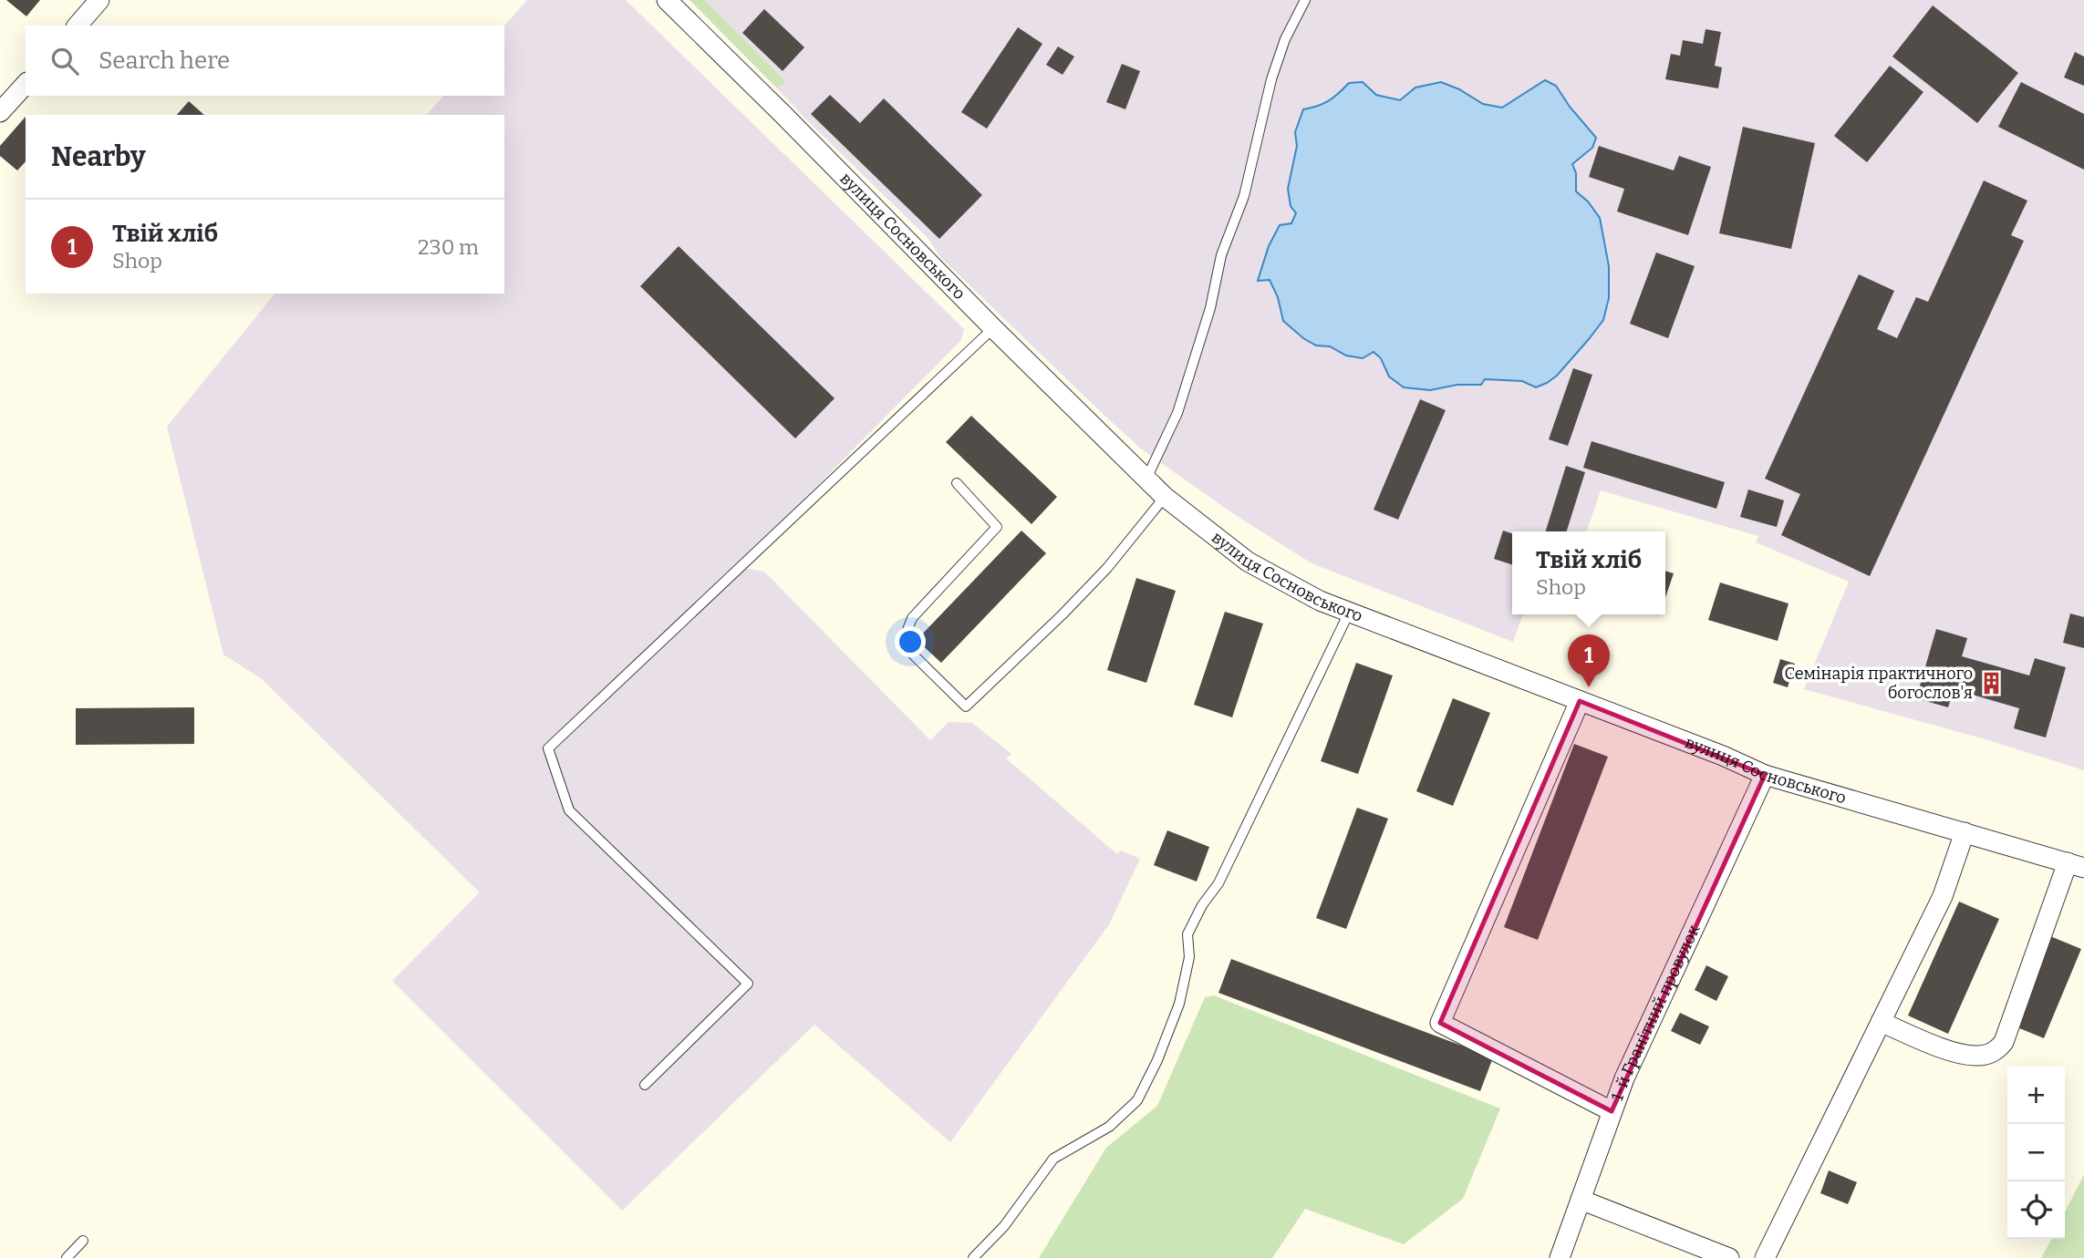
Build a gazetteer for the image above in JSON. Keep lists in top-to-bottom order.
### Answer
{
  "streets": {
    "street": ["вулиця Сосновського", "1-й Гранітний провулок"]
  },
  "crossings": [
    ["вулиця Сосновського", "1-й Гранітний провулок"]
  ],
  "places": {
    "building": ["Семінарія практичного богослов'я"]
  },
  "page": {
    "search": "Search here",
    "heading": "Nearby",
    "list": [
      {
        "mark": "1",
        "name": "Твій хліб",
        "note": "Shop",
        "value": "230 m"
      }
    ],
    "popup": ["Твій хліб", "Shop"],
    "pins": "1",
    "map_buttons": ["+", "−"]
  }
}
